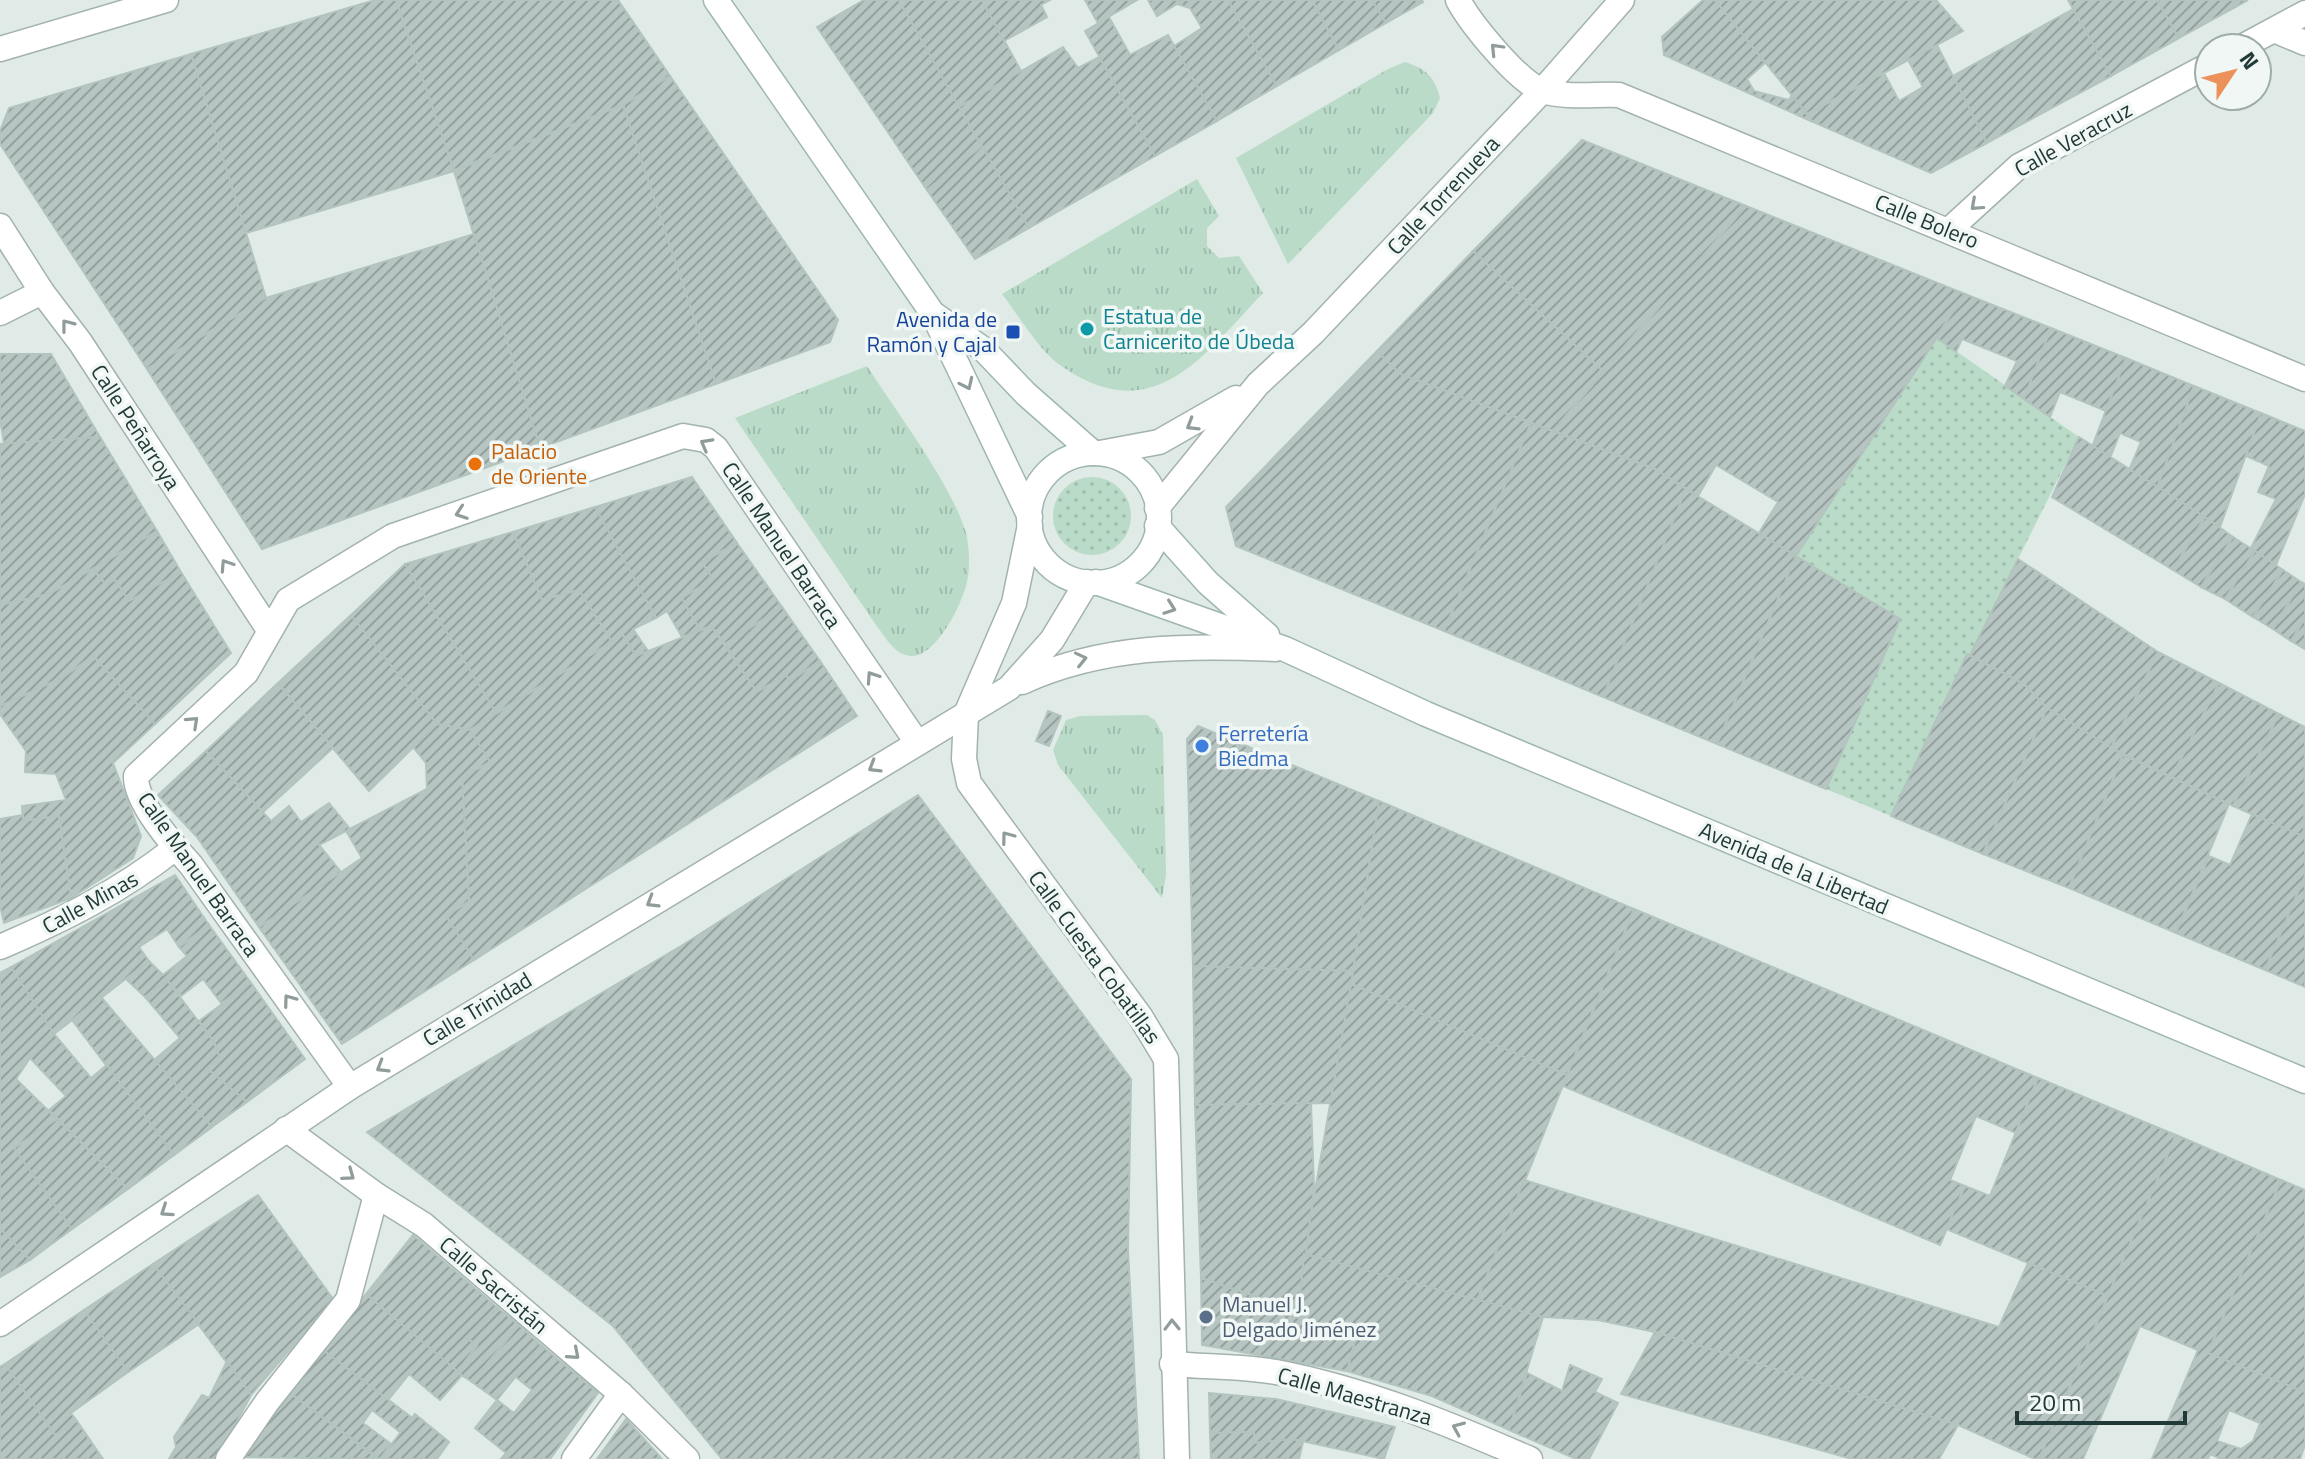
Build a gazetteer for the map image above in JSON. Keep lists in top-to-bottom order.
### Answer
{
  "streets": {
    "street": [
      "Calle Veracruz",
      "Calle Torrenueva",
      "Calle Bolero",
      "Calle Peñarroya",
      "Calle Manuel Barraca",
      "Avenida de la Libertad",
      "Calle Minas",
      "Calle Cuesta Cobatillas",
      "Calle Trinidad",
      "Calle Sacristán",
      "Calle Maestranza"
    ]
  },
  "crossings": [
    ["Calle Veracruz", "Calle Bolero"],
    ["Calle Torrenueva", "Calle Bolero"],
    ["Calle Torrenueva", "Avenida de la Libertad"],
    ["Calle Torrenueva", "Calle Trinidad"],
    ["Calle Peñarroya", "Calle Manuel Barraca"],
    ["Calle Manuel Barraca", "Calle Minas"],
    ["Calle Manuel Barraca", "Calle Trinidad"],
    ["Avenida de la Libertad", "Calle Trinidad"],
    ["Calle Cuesta Cobatillas", "Calle Trinidad"],
    ["Calle Cuesta Cobatillas", "Calle Maestranza"],
    ["Calle Trinidad", "Calle Sacristán"]
  ],
  "one_way": [
    "Calle Veracruz",
    "Calle Peñarroya",
    "Calle Cuesta Cobatillas",
    "Calle Trinidad",
    "Calle Sacristán",
    "Calle Maestranza"
  ],
  "places": {
    "other": [
      "Estatua de Carnicerito de Úbeda",
      "Palacio de Oriente",
      "Ferretería Biedma",
      "Manuel J. Delgado Jiménez"
    ],
    "transit": ["Avenida de Ramón y Cajal"]
  },
  "scale_bar": "20 m",
  "north": "top right"
}
